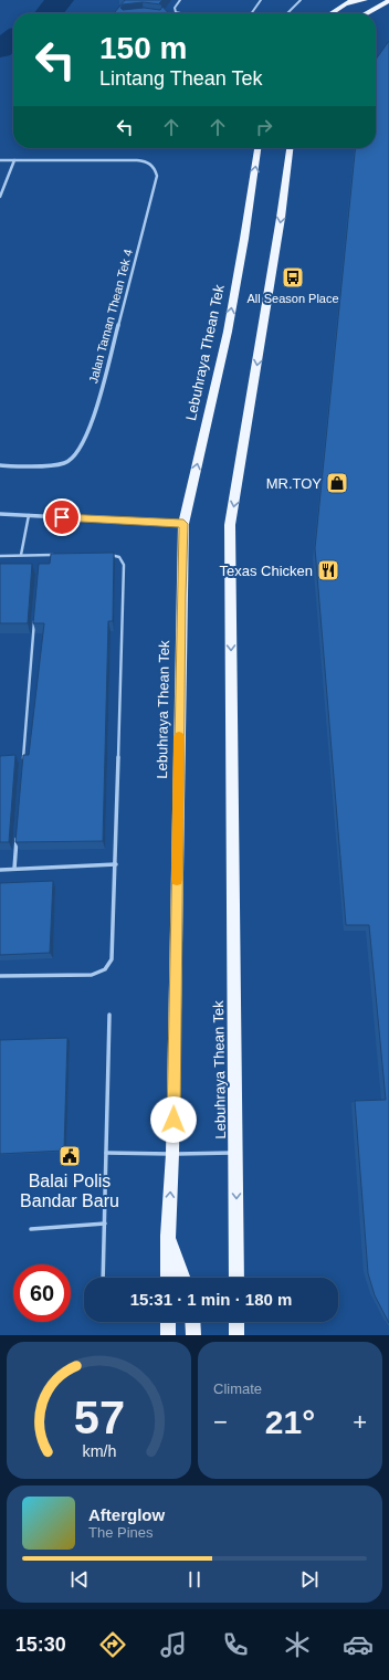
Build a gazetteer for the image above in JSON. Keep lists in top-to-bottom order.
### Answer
{
  "streets": {
    "main road": ["Lebuhraya Thean Tek"],
    "street": ["Jalan Taman Thean Tek 4"]
  },
  "places": {
    "bus stop": ["All Season Place"],
    "shop": ["MR.TOY"],
    "restaurant": ["Texas Chicken"],
    "public building": ["Balai Polis Bandar Baru"]
  },
  "page": {
    "turn": ["150 m", "Lintang Thean Tek"],
    "limit": "60",
    "trip": "15:31 · 1 min · 180 m",
    "tile": "Climate",
    "heat": ["−", "21°", "+"],
    "song": ["Afterglow", "The Pines"],
    "tabs": "15:30",
    "gauge": ["57", "km/h"]
  }
}
